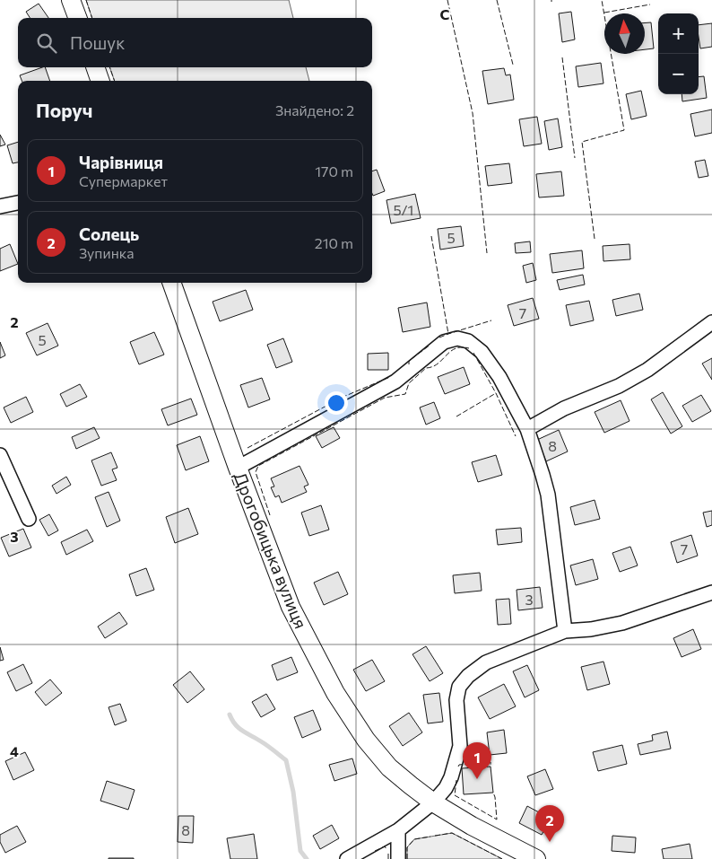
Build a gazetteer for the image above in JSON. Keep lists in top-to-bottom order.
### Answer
{
  "streets": {
    "street": ["Дрогобицька вулиця"]
  },
  "house_numbers": [
    "5/1",
    "5",
    "7",
    "5",
    "8",
    "7",
    "3",
    "8"
  ],
  "north": "top",
  "page": {
    "map_buttons": ["+", "−"],
    "search": "Пошук",
    "heading": ["Поруч", "Знайдено: 2"],
    "list": [
      {
        "mark": "1",
        "name": "Чарівниця",
        "note": "Супермаркет",
        "value": "170 m"
      },
      {
        "mark": "2",
        "name": "Солець",
        "note": "Зупинка",
        "value": "210 m"
      }
    ],
    "pins": ["1", "2"]
  },
  "grid": {
    "columns": ["C"],
    "rows": ["2", "3", "4"]
  }
}
